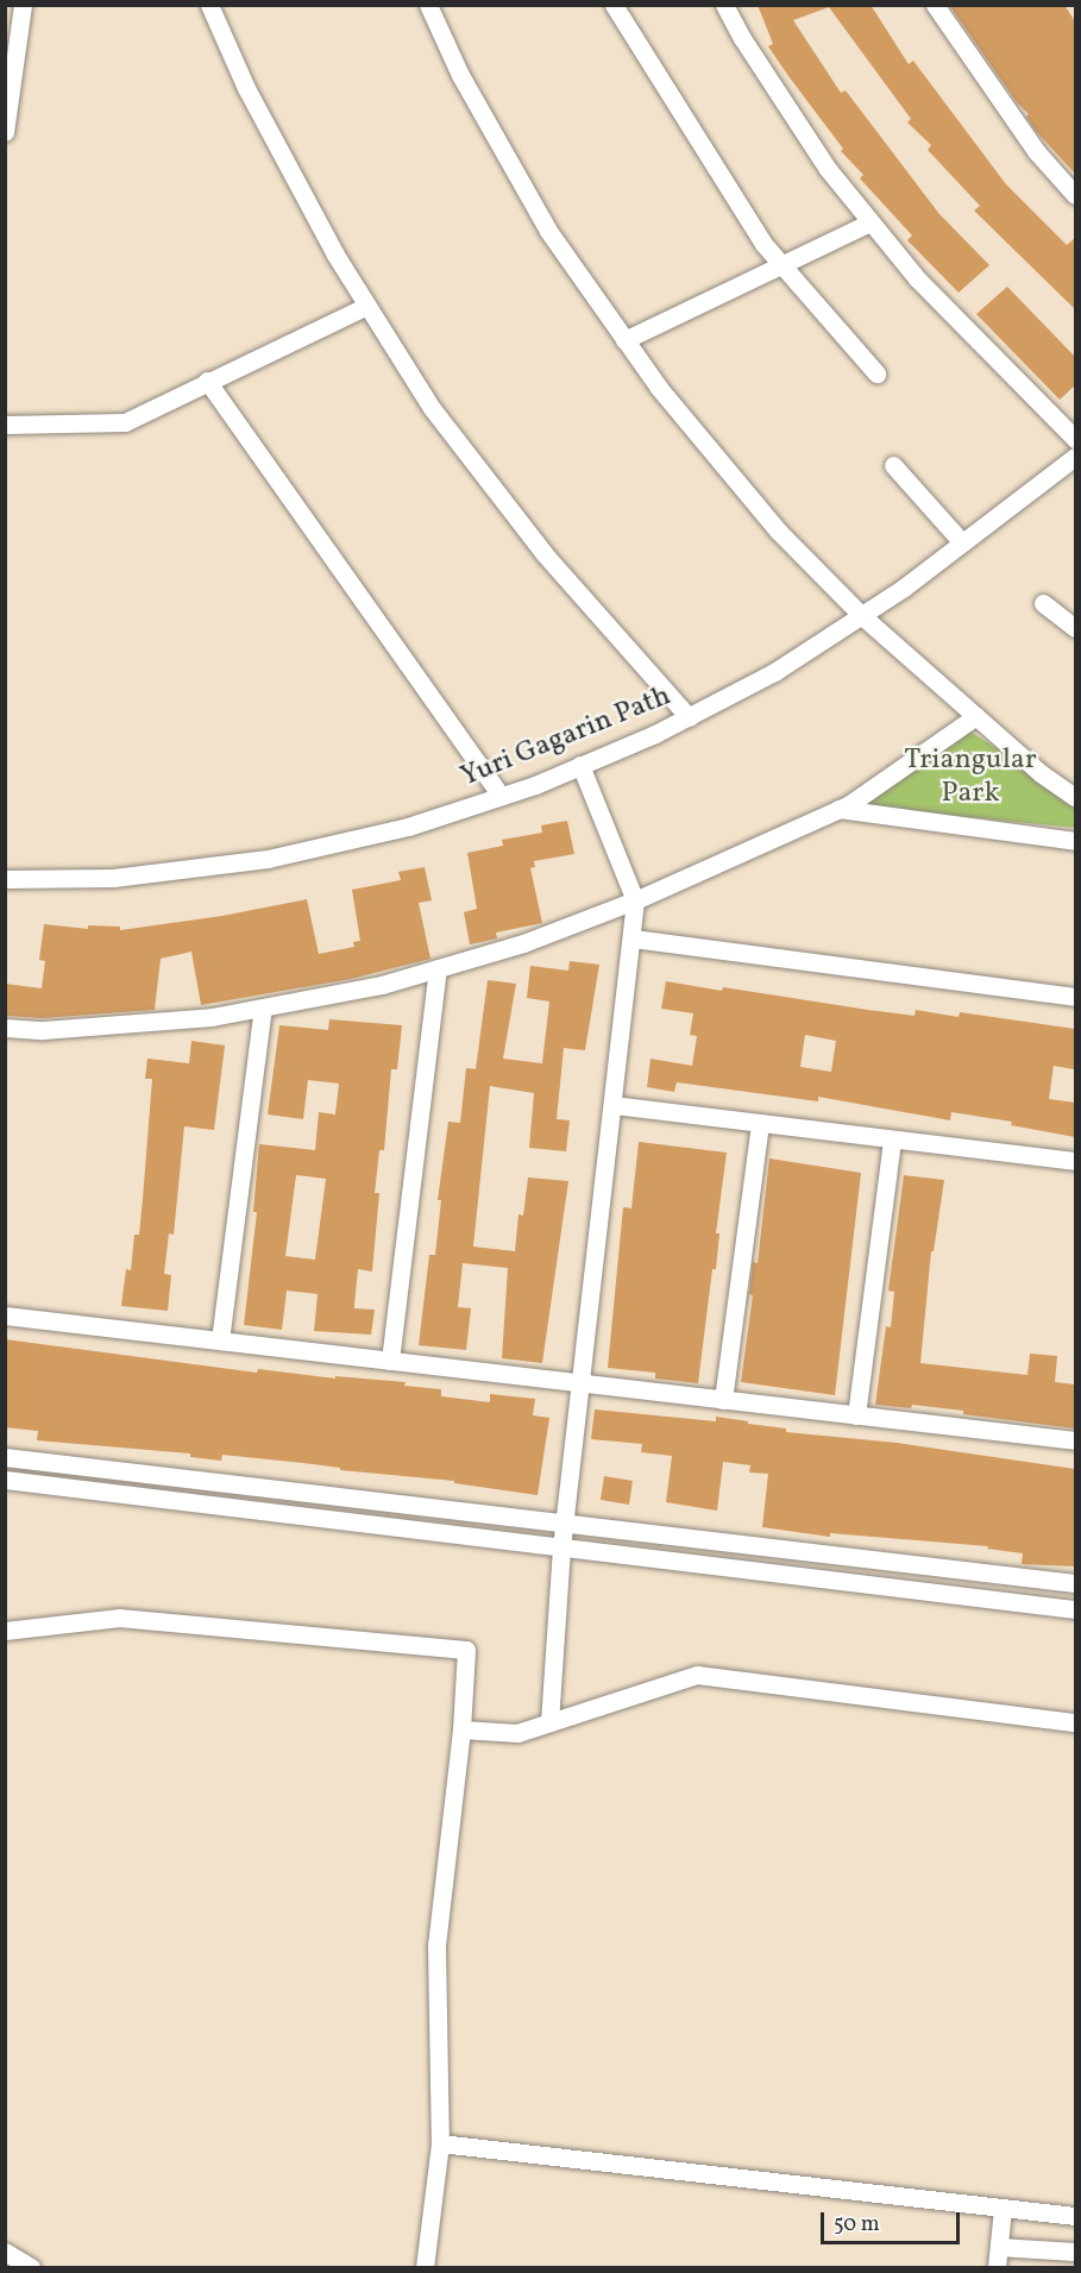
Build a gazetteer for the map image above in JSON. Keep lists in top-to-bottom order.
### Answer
{
  "streets": {
    "street": ["Yuri Gagarin Path"]
  },
  "parks": ["Triangular Park"],
  "scale_bar": "50 m"
}
